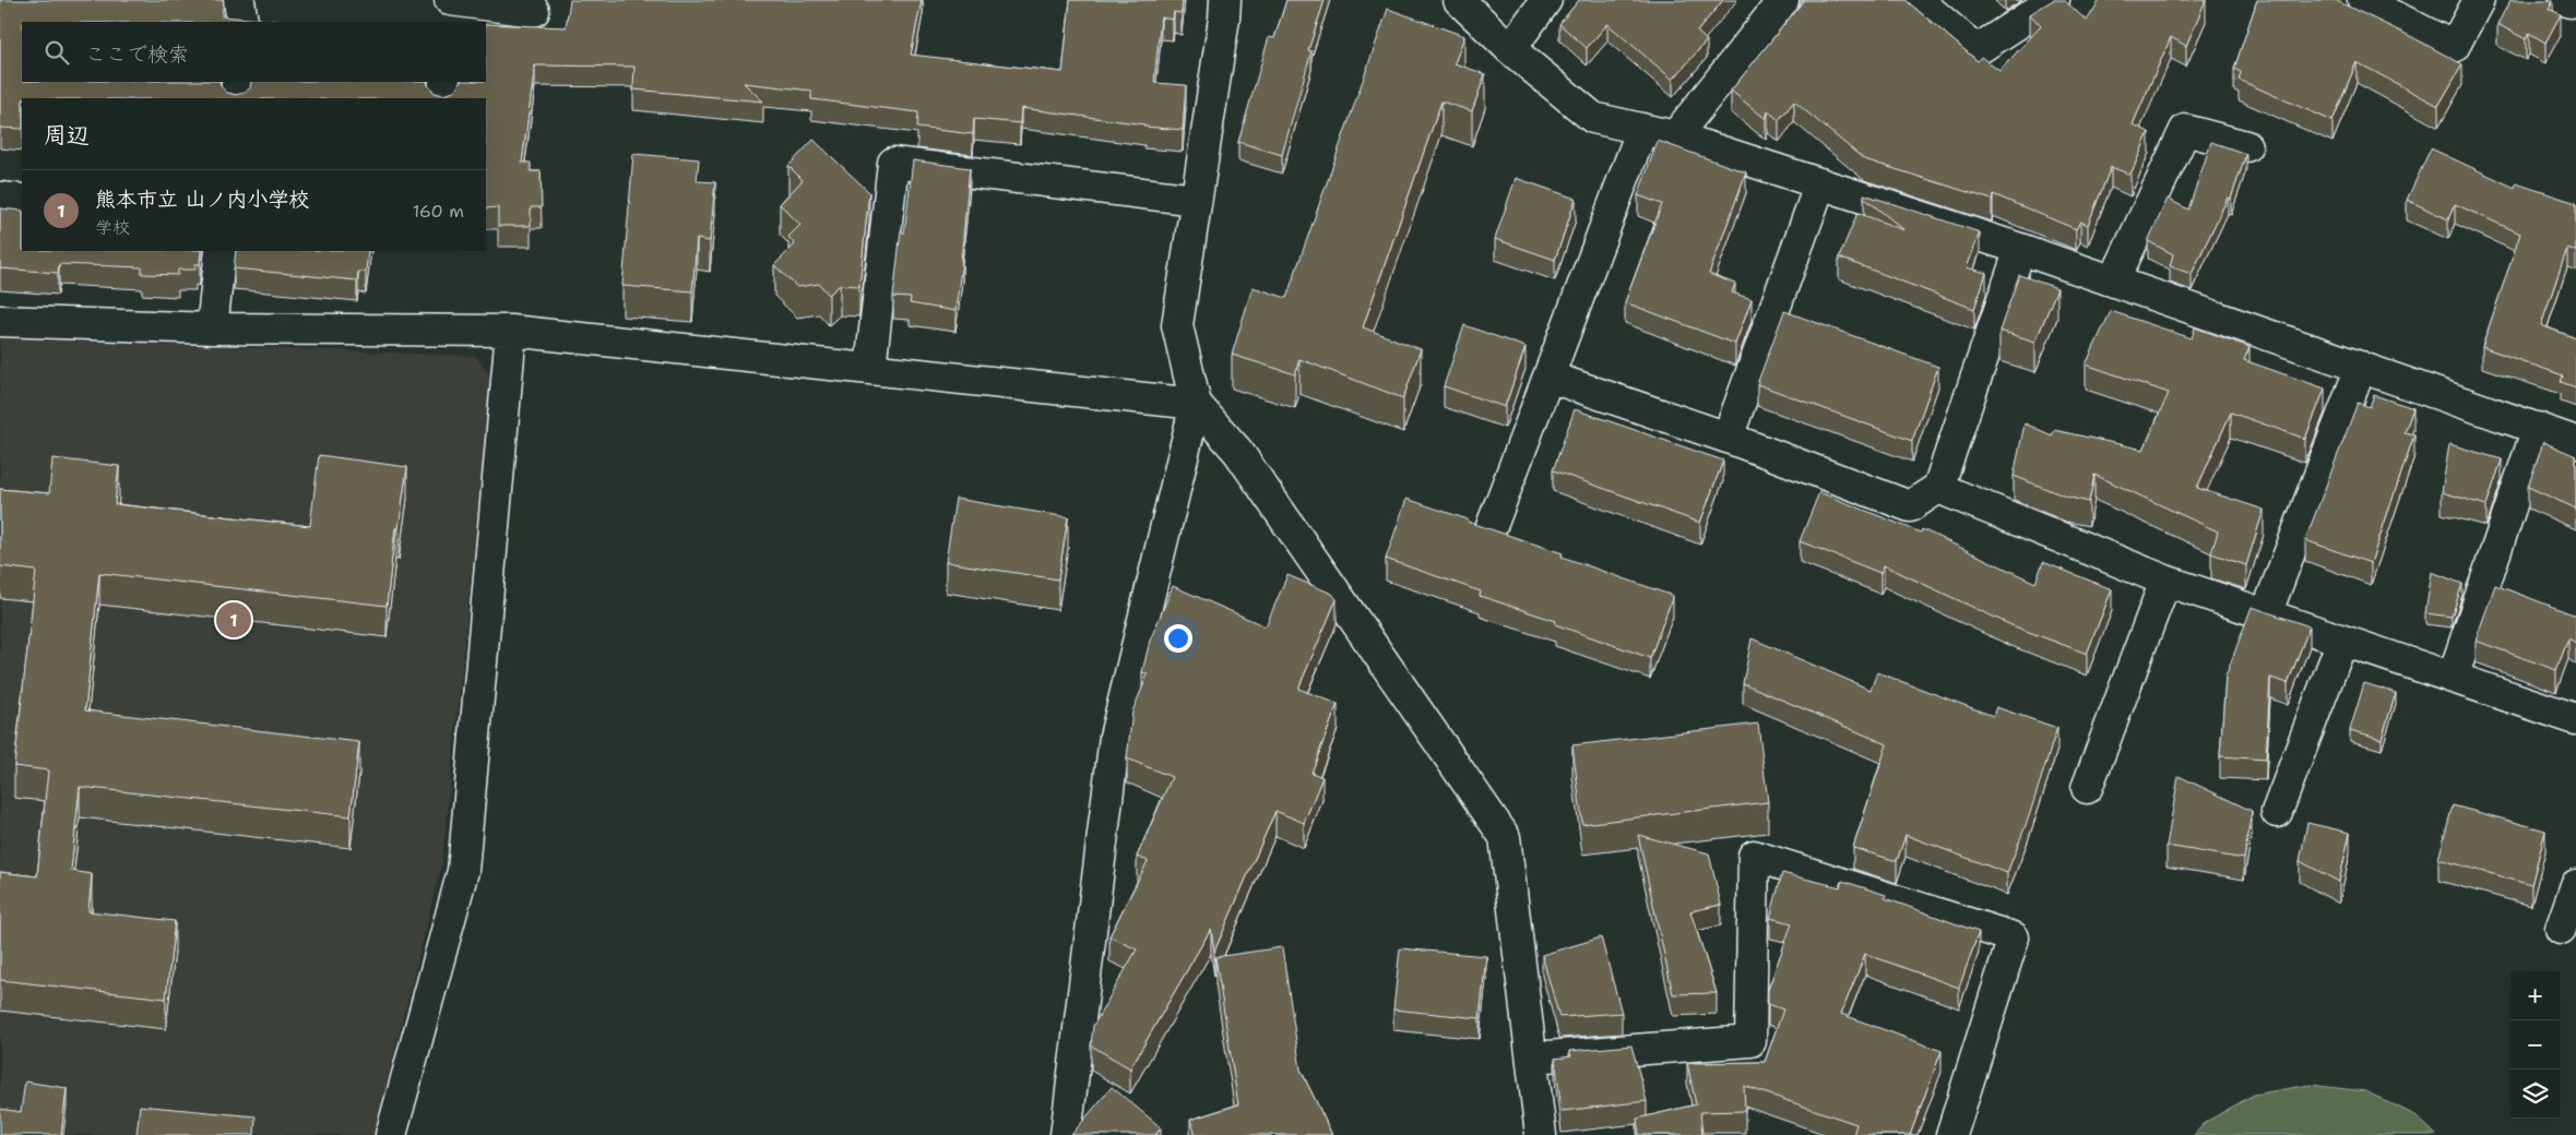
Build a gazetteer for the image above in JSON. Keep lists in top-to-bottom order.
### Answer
{
  "page": {
    "search": "ここで検索",
    "heading": "周辺",
    "list": [
      {
        "mark": "1",
        "name": "熊本市立 山ノ内小学校",
        "note": "学校",
        "value": "160 m"
      }
    ],
    "pins": "1",
    "map_buttons": ["+", "−"]
  }
}
